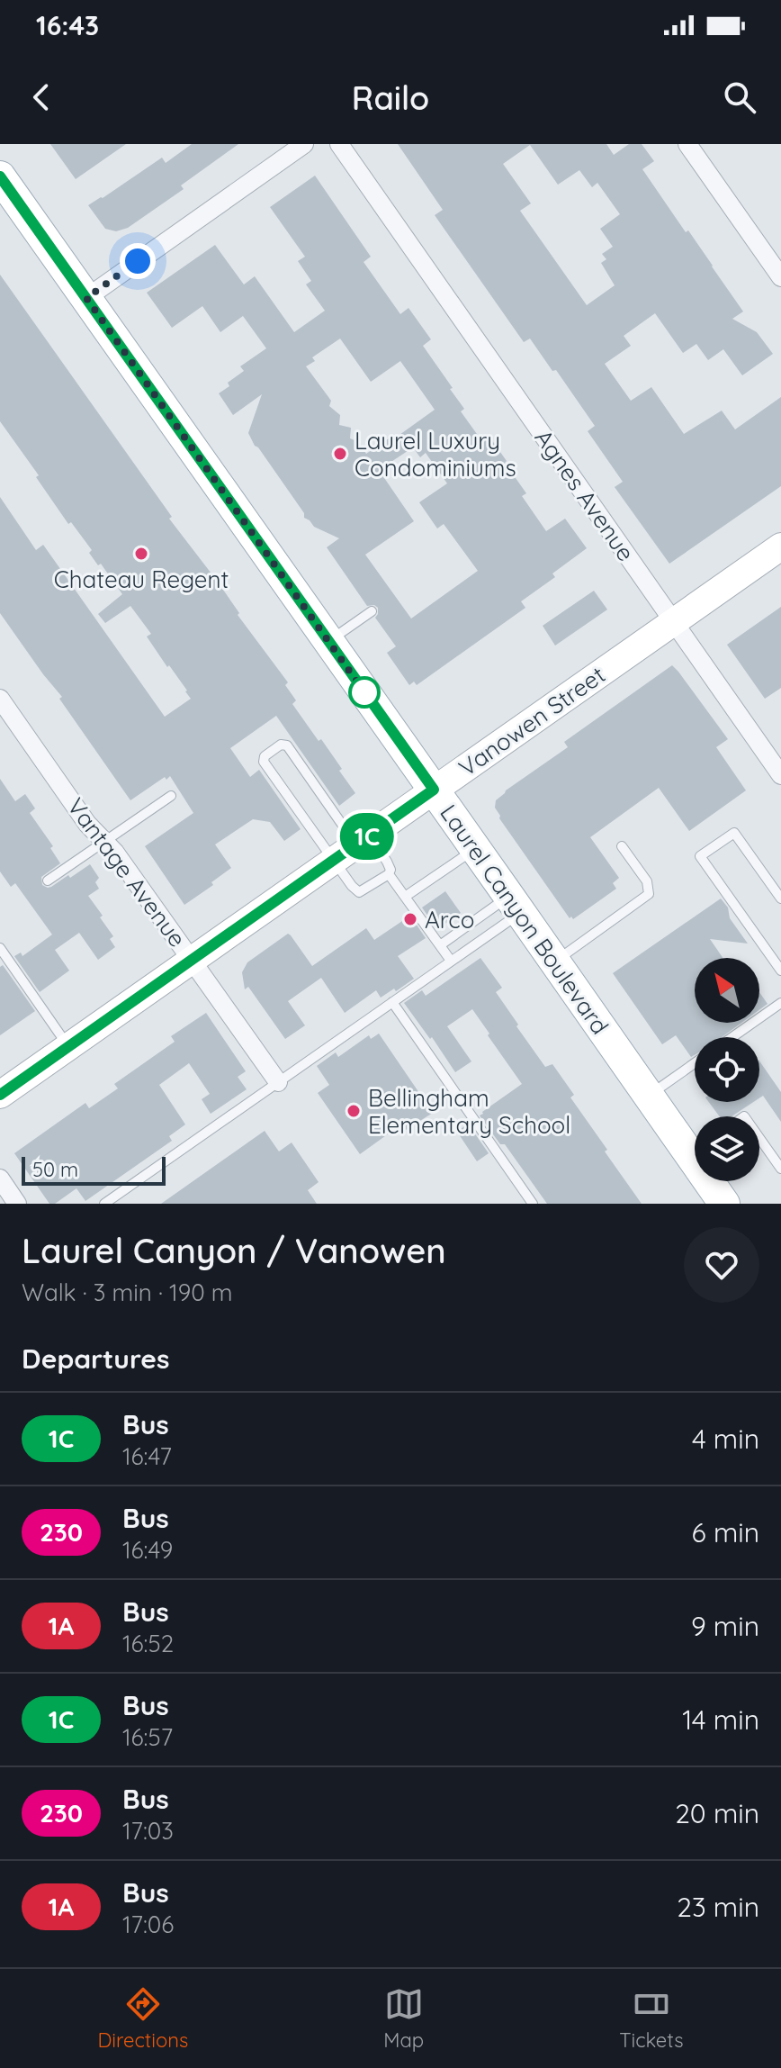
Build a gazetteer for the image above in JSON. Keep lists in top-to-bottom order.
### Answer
{
  "streets": {
    "main road": ["Vanowen Street", "Laurel Canyon Boulevard"],
    "street": ["Agnes Avenue", "Vantage Avenue"]
  },
  "crossings": [
    ["Agnes Avenue", "Vanowen Street"],
    ["Vanowen Street", "Vantage Avenue"],
    ["Vanowen Street", "Laurel Canyon Boulevard"]
  ],
  "places": [
    "Laurel Luxury Condominiums",
    "Chateau Regent",
    "Arco",
    "Bellingham Elementary School"
  ],
  "lines": ["bus line 1C"],
  "scale_bar": "50 m",
  "north": "top left",
  "page": {
    "status": "16:43",
    "header": "Railo",
    "on_map": "1C",
    "scale": "50 m",
    "heading": [
      ["Laurel Canyon / Vanowen", "Walk · 3 min · 190 m"],
      "Departures"
    ],
    "list": [
      {
        "mark": "1C",
        "name": "Bus",
        "note": "16:47",
        "value": "4 min"
      },
      {
        "mark": "230",
        "name": "Bus",
        "note": "16:49",
        "value": "6 min"
      },
      {
        "mark": "1A",
        "name": "Bus",
        "note": "16:52",
        "value": "9 min"
      },
      {
        "mark": "1C",
        "name": "Bus",
        "note": "16:57",
        "value": "14 min"
      },
      {
        "mark": "230",
        "name": "Bus",
        "note": "17:03",
        "value": "20 min"
      },
      {
        "mark": "1A",
        "name": "Bus",
        "note": "17:06",
        "value": "23 min"
      }
    ],
    "tabs": ["Directions", "Map", "Tickets"]
  }
}
